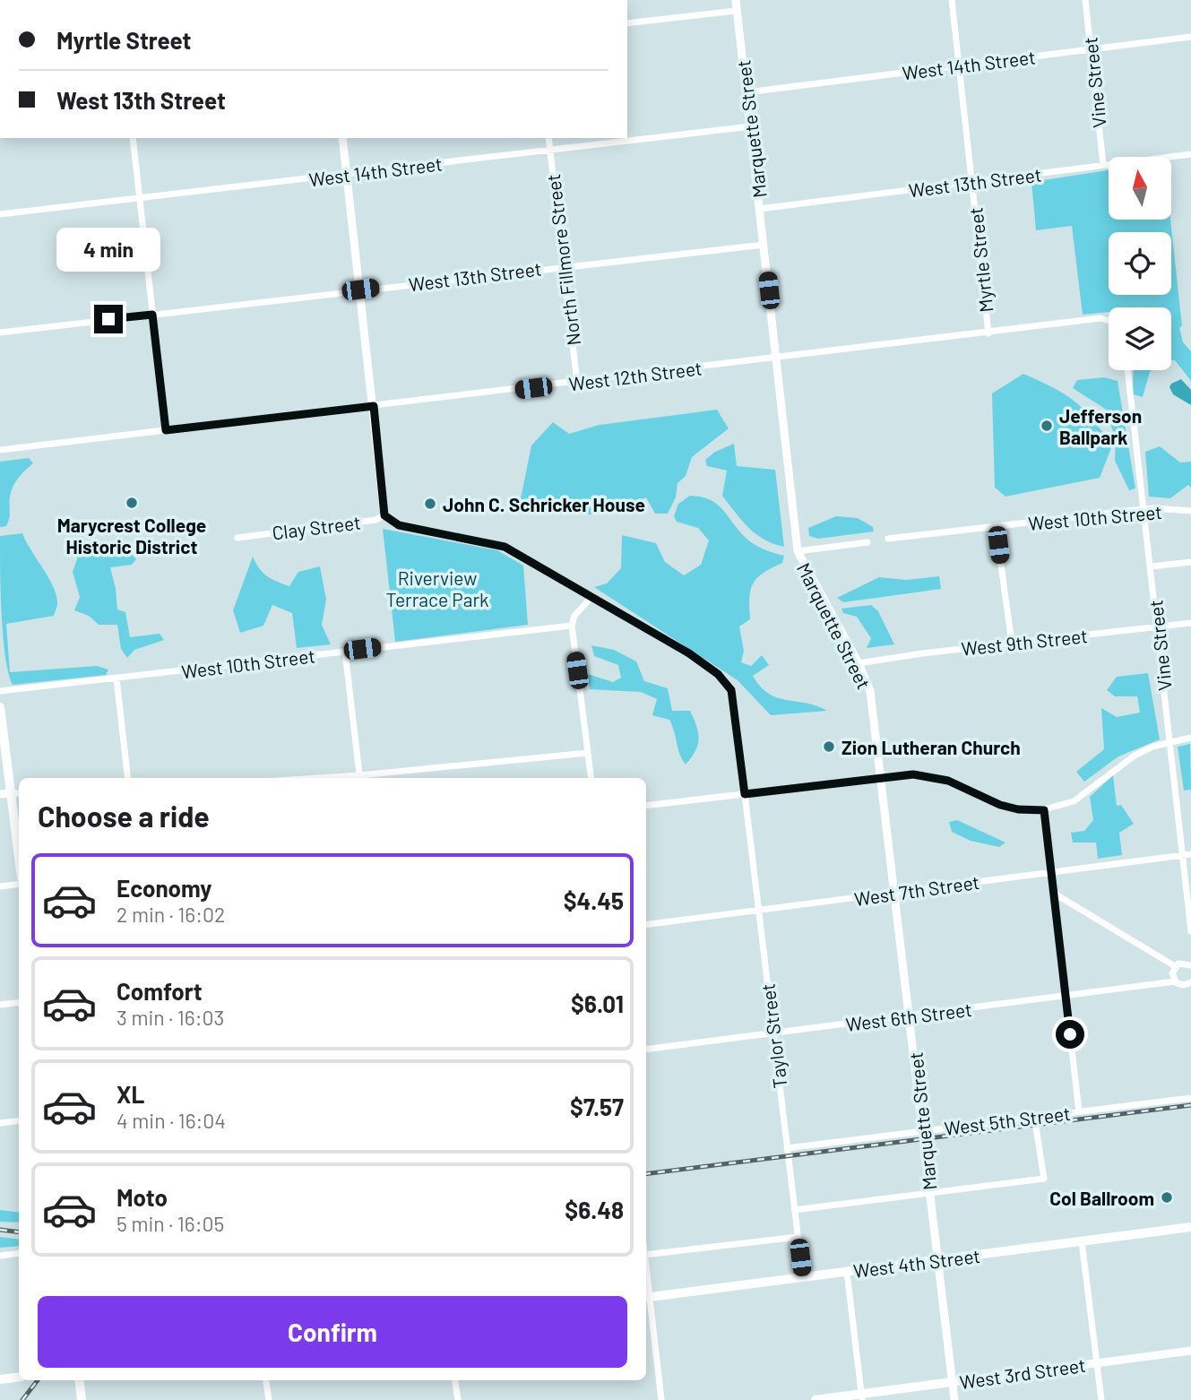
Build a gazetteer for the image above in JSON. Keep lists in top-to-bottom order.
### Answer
{
  "streets": {
    "main road": ["West 4th Street", "West 3rd Street"],
    "street": [
      "West 14th Street",
      "Vine Street",
      "Marquette Street",
      "West 13th Street",
      "North Fillmore Street",
      "Myrtle Street",
      "West 12th Street",
      "West 10th Street",
      "Clay Street",
      "West 9th Street",
      "West 7th Street",
      "West 6th Street",
      "Taylor Street",
      "West 5th Street"
    ]
  },
  "crossings": [
    ["West 14th Street", "Vine Street"],
    ["West 14th Street", "Marquette Street"],
    ["West 14th Street", "North Fillmore Street"],
    ["West 14th Street", "Myrtle Street"],
    ["Vine Street", "West 13th Street"],
    ["Vine Street", "West 10th Street"],
    ["Vine Street", "West 9th Street"],
    ["Vine Street", "West 7th Street"],
    ["Marquette Street", "West 13th Street"],
    ["Marquette Street", "West 12th Street"],
    ["Marquette Street", "West 9th Street"],
    ["Marquette Street", "West 7th Street"],
    ["Marquette Street", "West 6th Street"],
    ["Marquette Street", "West 5th Street"],
    ["Marquette Street", "West 4th Street"],
    ["Marquette Street", "West 3rd Street"],
    ["West 13th Street", "North Fillmore Street"],
    ["West 13th Street", "Myrtle Street"],
    ["North Fillmore Street", "West 12th Street"],
    ["Myrtle Street", "West 12th Street"],
    ["Clay Street", "Taylor Street"],
    ["West 7th Street", "Taylor Street"],
    ["West 6th Street", "Taylor Street"],
    ["Taylor Street", "West 5th Street"],
    ["Taylor Street", "West 4th Street"]
  ],
  "parks": ["Riverview Terrace Park"],
  "places": [
    "Jefferson Ballpark",
    "Marycrest College Historic District",
    "John C. Schricker House",
    "Zion Lutheran Church",
    "Col Ballroom"
  ],
  "north": "top",
  "page": {
    "banner": ["Myrtle Street", "West 13th Street"],
    "bubble": "4 min",
    "heading": "Choose a ride",
    "list": [
      {
        "name": "Economy",
        "note": "2 min · 16:02",
        "value": "$4.45"
      },
      {
        "name": "Comfort",
        "note": "3 min · 16:03",
        "value": "$6.01"
      },
      {
        "name": "XL",
        "note": "4 min · 16:04",
        "value": "$7.57"
      },
      {
        "name": "Moto",
        "note": "5 min · 16:05",
        "value": "$6.48"
      }
    ],
    "buttons": "Confirm"
  }
}
